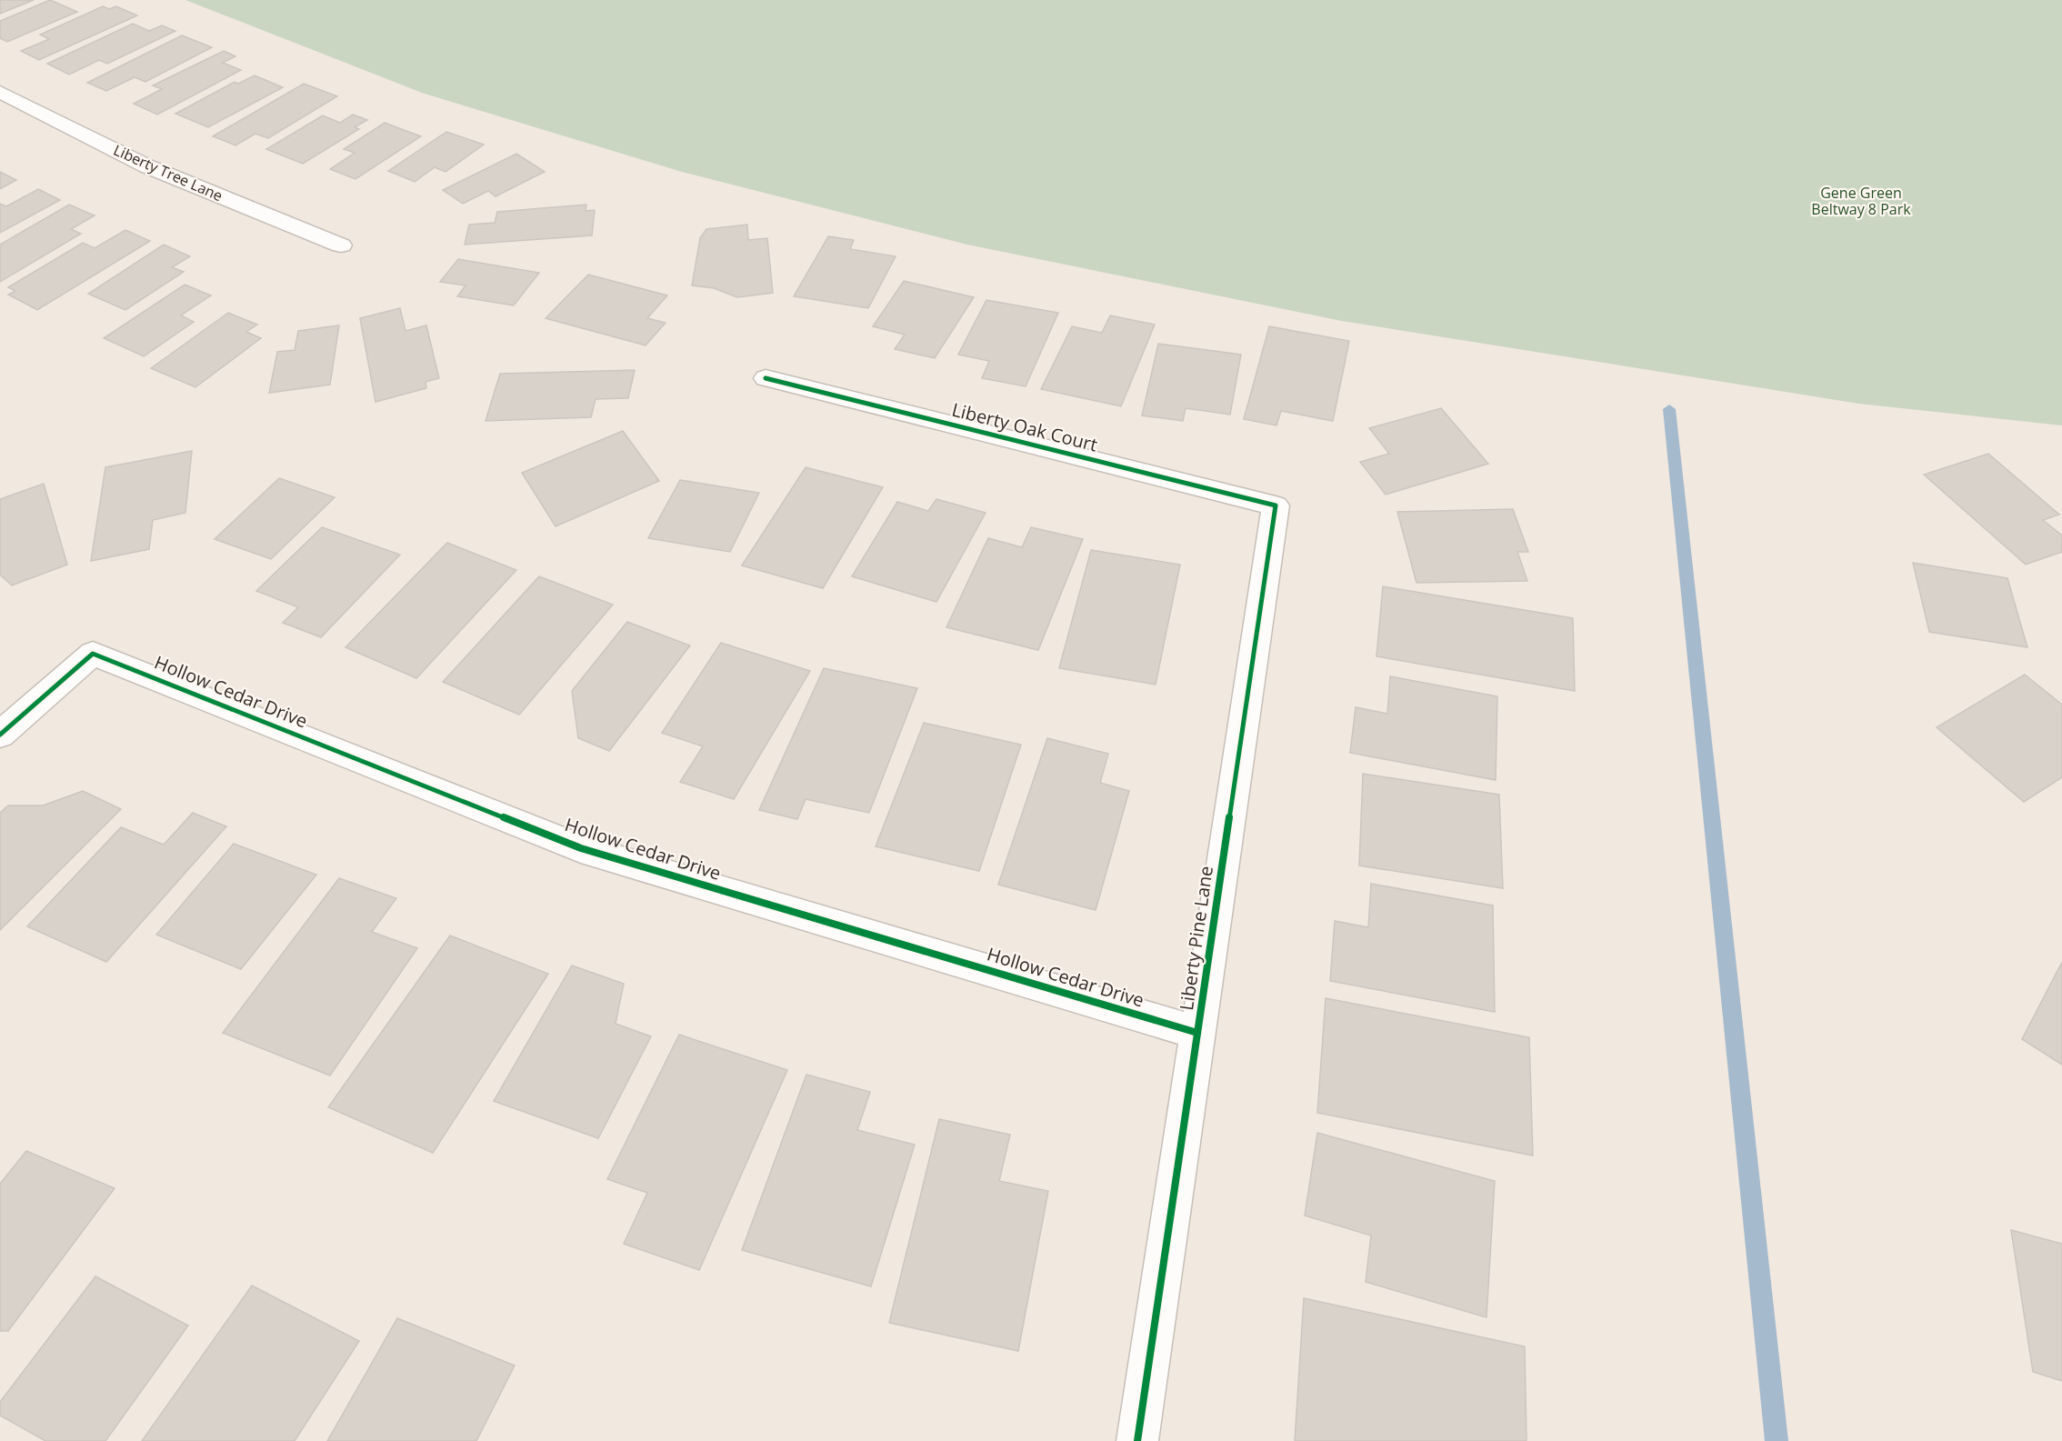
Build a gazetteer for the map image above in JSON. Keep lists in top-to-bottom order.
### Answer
{
  "streets": {
    "street": [
      "Liberty Tree Lane",
      "Liberty Oak Court",
      "Hollow Cedar Drive",
      "Liberty Pine Lane"
    ]
  },
  "crossings": [
    ["Liberty Oak Court", "Liberty Pine Lane"],
    ["Hollow Cedar Drive", "Liberty Pine Lane"]
  ],
  "parks": ["Gene Green Beltway 8 Park"]
}
